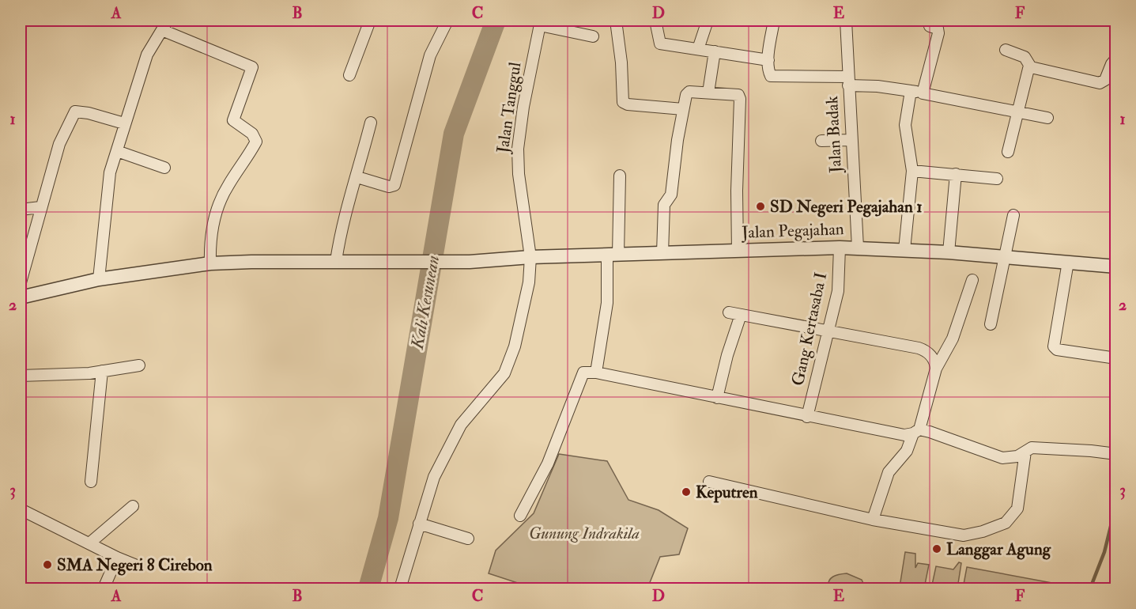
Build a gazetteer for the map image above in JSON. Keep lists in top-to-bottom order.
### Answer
{
  "streets": {
    "street": [
      "Jalan Tanggul",
      "Jalan Badak",
      "Jalan Pegajahan",
      "Gang Kertasaba I"
    ]
  },
  "crossings": [
    ["Jalan Tanggul", "Jalan Pegajahan"],
    ["Jalan Badak", "Jalan Pegajahan"],
    ["Jalan Pegajahan", "Gang Kertasaba I"]
  ],
  "water": ["Kali Kesunean"],
  "parks": ["Gunung Indrakila"],
  "places": [
    "SD Negeri Pegajahan 1",
    "Keputren",
    "Langgar Agung",
    "SMA Negeri 8 Cirebon"
  ],
  "grid": {
    "columns": [
      "A",
      "B",
      "C",
      "D",
      "E",
      "F"
    ],
    "rows": ["1", "2", "3"]
  }
}
